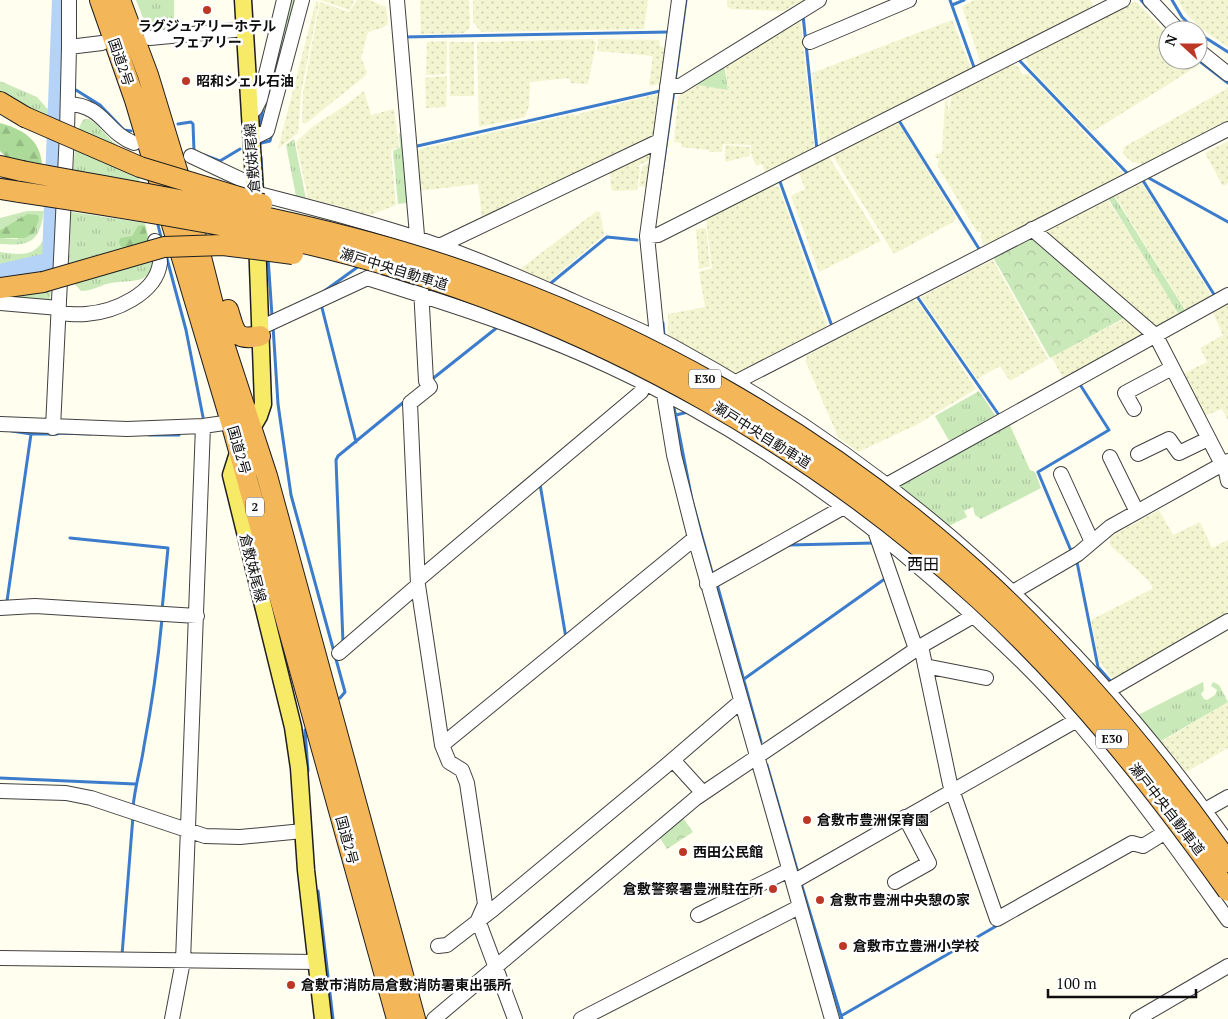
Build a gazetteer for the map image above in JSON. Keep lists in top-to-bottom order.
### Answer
{
  "streets": {
    "highway": [
      "国道2号",
      "瀬戸中央自動車道",
      "E30",
      "2"
    ],
    "main road": ["倉敷妹尾線"]
  },
  "crossings": [
    ["国道2号", "倉敷妹尾線"]
  ],
  "districts": ["西田"],
  "places": [
    "ラグジュアリーホテル フェアリー",
    "昭和シェル石油",
    "倉敷市豊洲保育園",
    "西田公民館",
    "倉敷警察署豊洲駐在所",
    "倉敷市豊洲中央憩の家",
    "倉敷市立豊洲小学校",
    "倉敷市消防局倉敷消防署東出張所"
  ],
  "scale_bar": "100 m",
  "north": "left"
}
